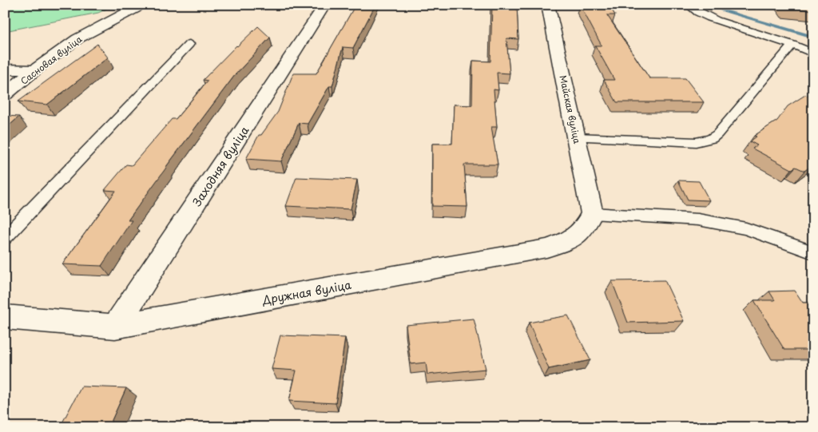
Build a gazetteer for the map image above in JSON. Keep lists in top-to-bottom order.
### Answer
{
  "streets": {
    "street": [
      "Сасновая вуліца",
      "Майская вуліца",
      "Заходняя вуліца",
      "Дружная вуліца"
    ]
  },
  "crossings": [
    ["Майская вуліца", "Дружная вуліца"],
    ["Заходняя вуліца", "Дружная вуліца"]
  ]
}
